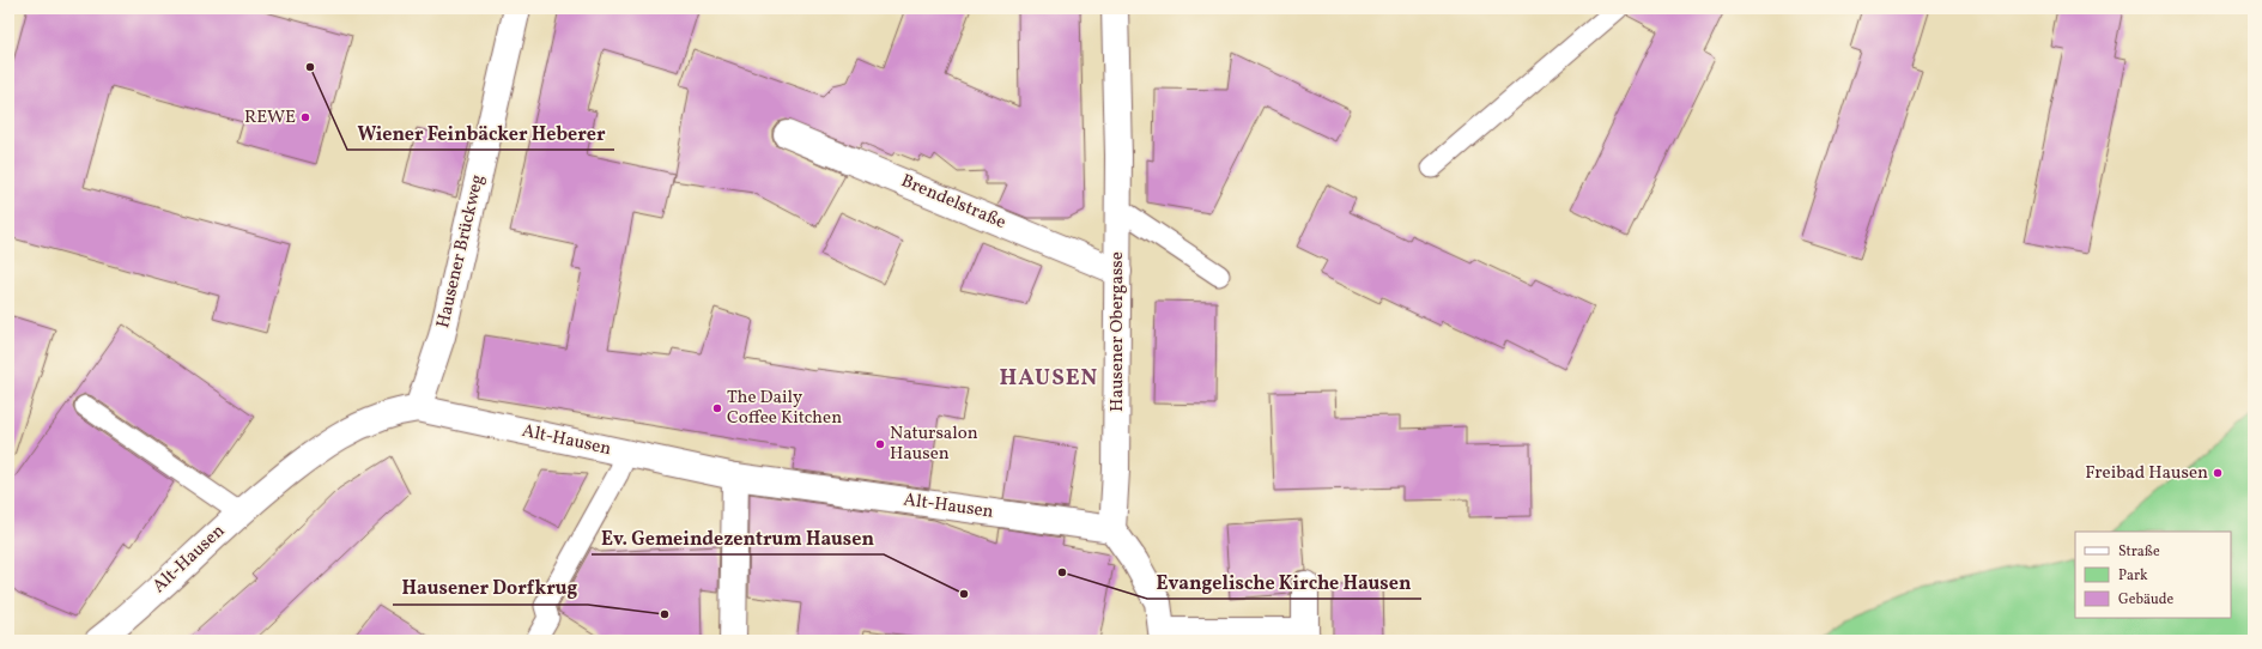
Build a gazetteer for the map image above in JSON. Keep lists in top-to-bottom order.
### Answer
{
  "streets": {
    "street": [
      "Brendelstraße",
      "Hausener Brückweg",
      "Hausener Obergasse",
      "Alt-Hausen"
    ]
  },
  "crossings": [
    ["Brendelstraße", "Hausener Obergasse"],
    ["Hausener Brückweg", "Alt-Hausen"],
    ["Hausener Obergasse", "Alt-Hausen"]
  ],
  "districts": ["HAUSEN"],
  "places": [
    "Wiener Feinbäcker Heberer",
    "REWE",
    "The Daily Coffee Kitchen",
    "Natursalon Hausen",
    "Freibad Hausen",
    "Evangelische Kirche Hausen",
    "Ev. Gemeindezentrum Hausen",
    "Hausener Dorfkrug"
  ],
  "legend": ["Straße", "Park", "Gebäude"]
}
